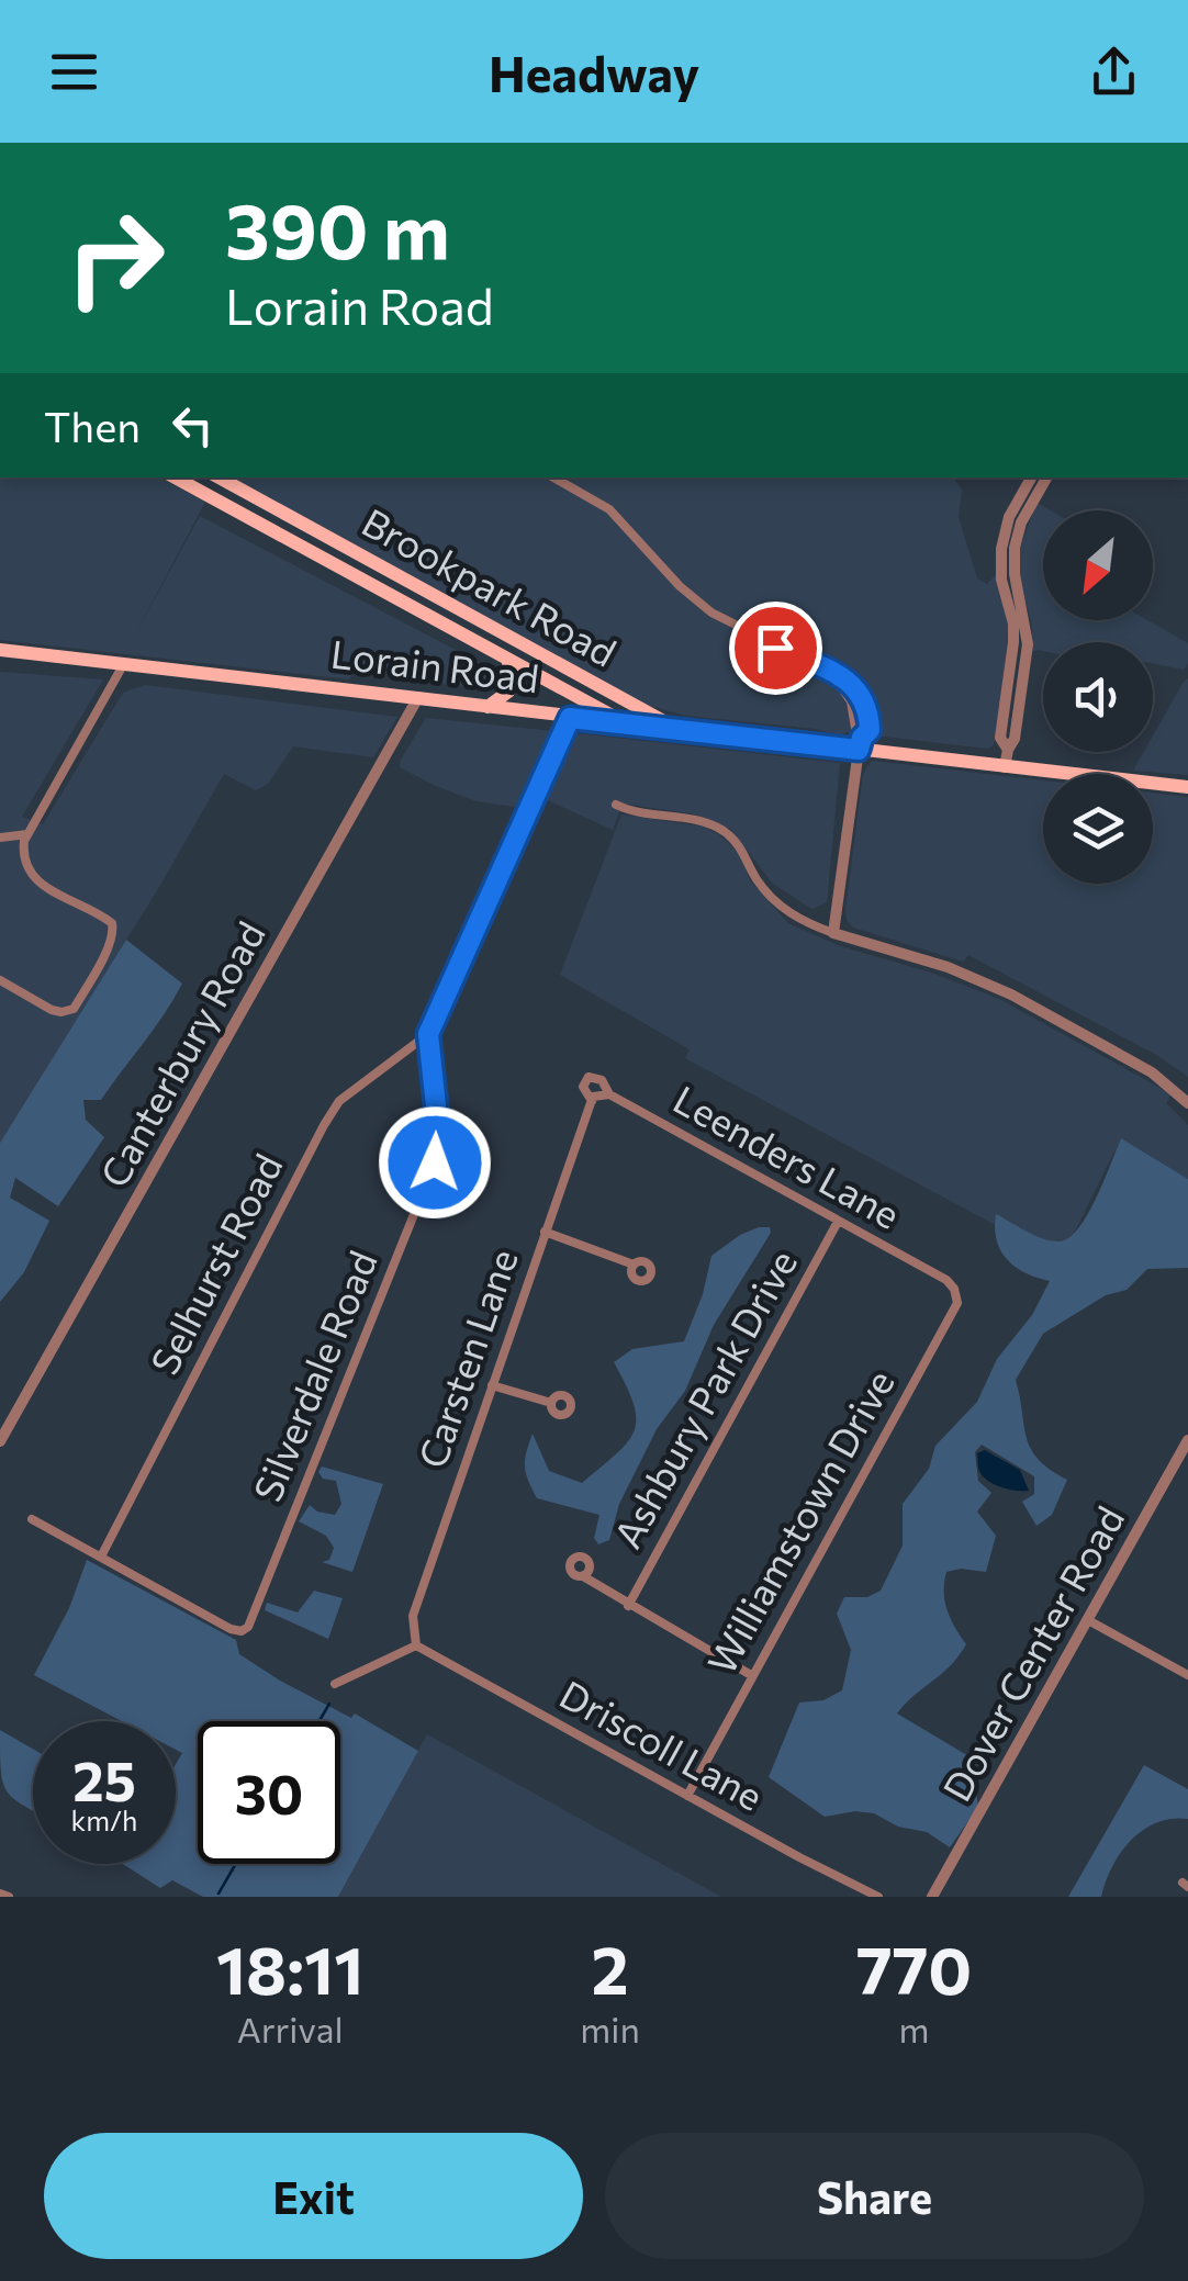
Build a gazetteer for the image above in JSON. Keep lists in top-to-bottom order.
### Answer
{
  "streets": {
    "main road": ["Brookpark Road", "Lorain Road"],
    "street": [
      "Canterbury Road",
      "Leenders Lane",
      "Selhurst Road",
      "Carsten Lane",
      "Silverdale Road",
      "Ashbury Park Drive",
      "Williamstown Drive",
      "Dover Center Road",
      "Driscoll Lane"
    ]
  },
  "crossings": [
    ["Brookpark Road", "Lorain Road"],
    ["Lorain Road", "Canterbury Road"],
    ["Leenders Lane", "Ashbury Park Drive"],
    ["Leenders Lane", "Williamstown Drive"],
    ["Selhurst Road", "Silverdale Road"],
    ["Carsten Lane", "Driscoll Lane"],
    ["Williamstown Drive", "Driscoll Lane"]
  ],
  "north": "bottom left",
  "page": {
    "header": "Headway",
    "turn": ["390 m", "Lorain Road"],
    "then": "Then",
    "speed": "25 km/h",
    "limit": "30",
    "eta": [
      "18:11",
      "Arrival",
      "2",
      "min",
      "770",
      "m"
    ],
    "buttons": ["Exit", "Share"]
  }
}
